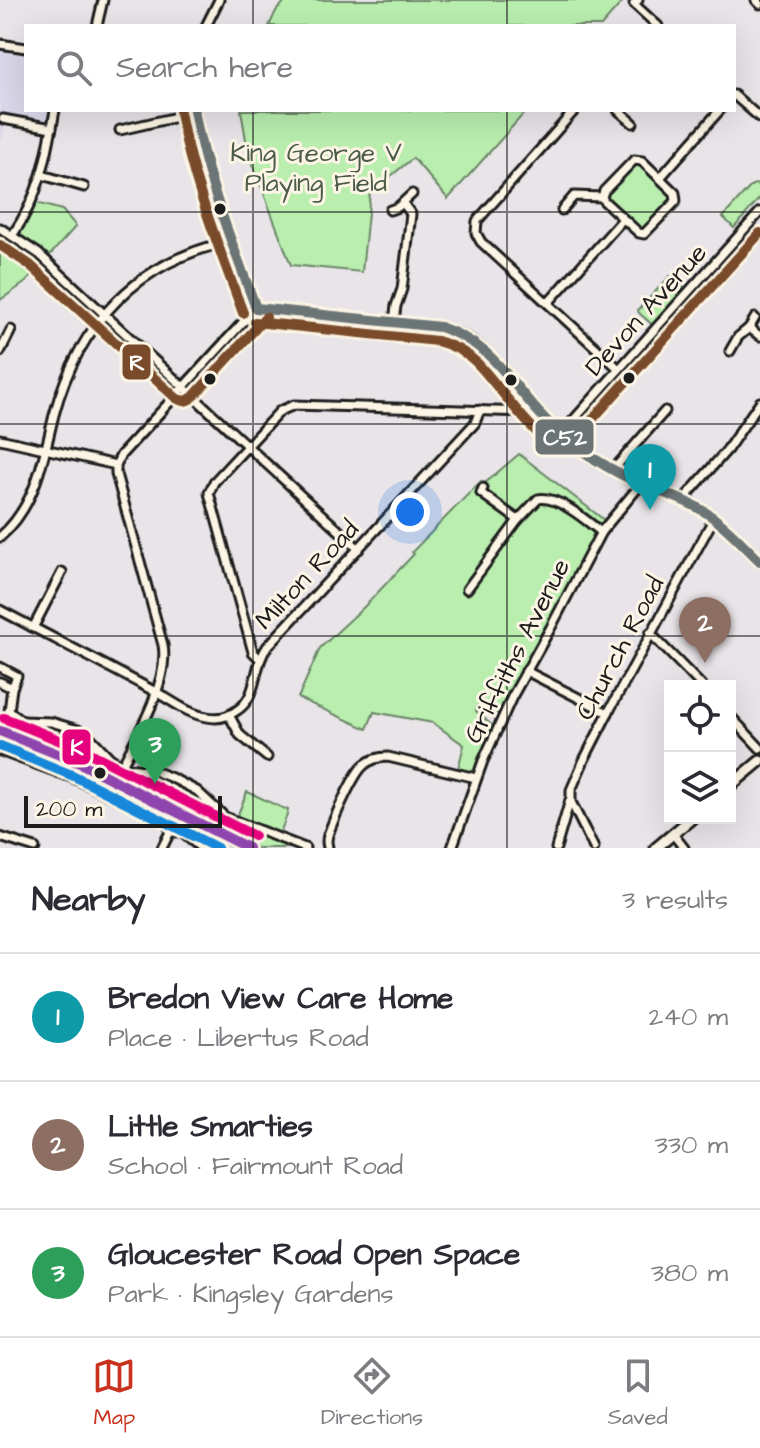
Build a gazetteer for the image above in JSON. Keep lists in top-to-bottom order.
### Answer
{
  "streets": {
    "street": [
      "Devon Avenue",
      "Milton Road",
      "Church Road",
      "Griffiths Avenue"
    ]
  },
  "parks": ["King George V Playing Field"],
  "lines": ["transit line C52", "transit line R", "transit line K"],
  "scale_bar": "200 m",
  "page": {
    "search": "Search here",
    "pins": ["1", "2", "3"],
    "scale": "200 m",
    "heading": ["Nearby", "3 results"],
    "list": [
      {
        "mark": "1",
        "name": "Bredon View Care Home",
        "note": "Place · Libertus Road",
        "value": "240 m"
      },
      {
        "mark": "2",
        "name": "Little Smarties",
        "note": "School · Fairmount Road",
        "value": "330 m"
      },
      {
        "mark": "3",
        "name": "Gloucester Road Open Space",
        "note": "Park · Kingsley Gardens",
        "value": "380 m"
      }
    ],
    "nav": ["Map", "Directions", "Saved"]
  }
}
